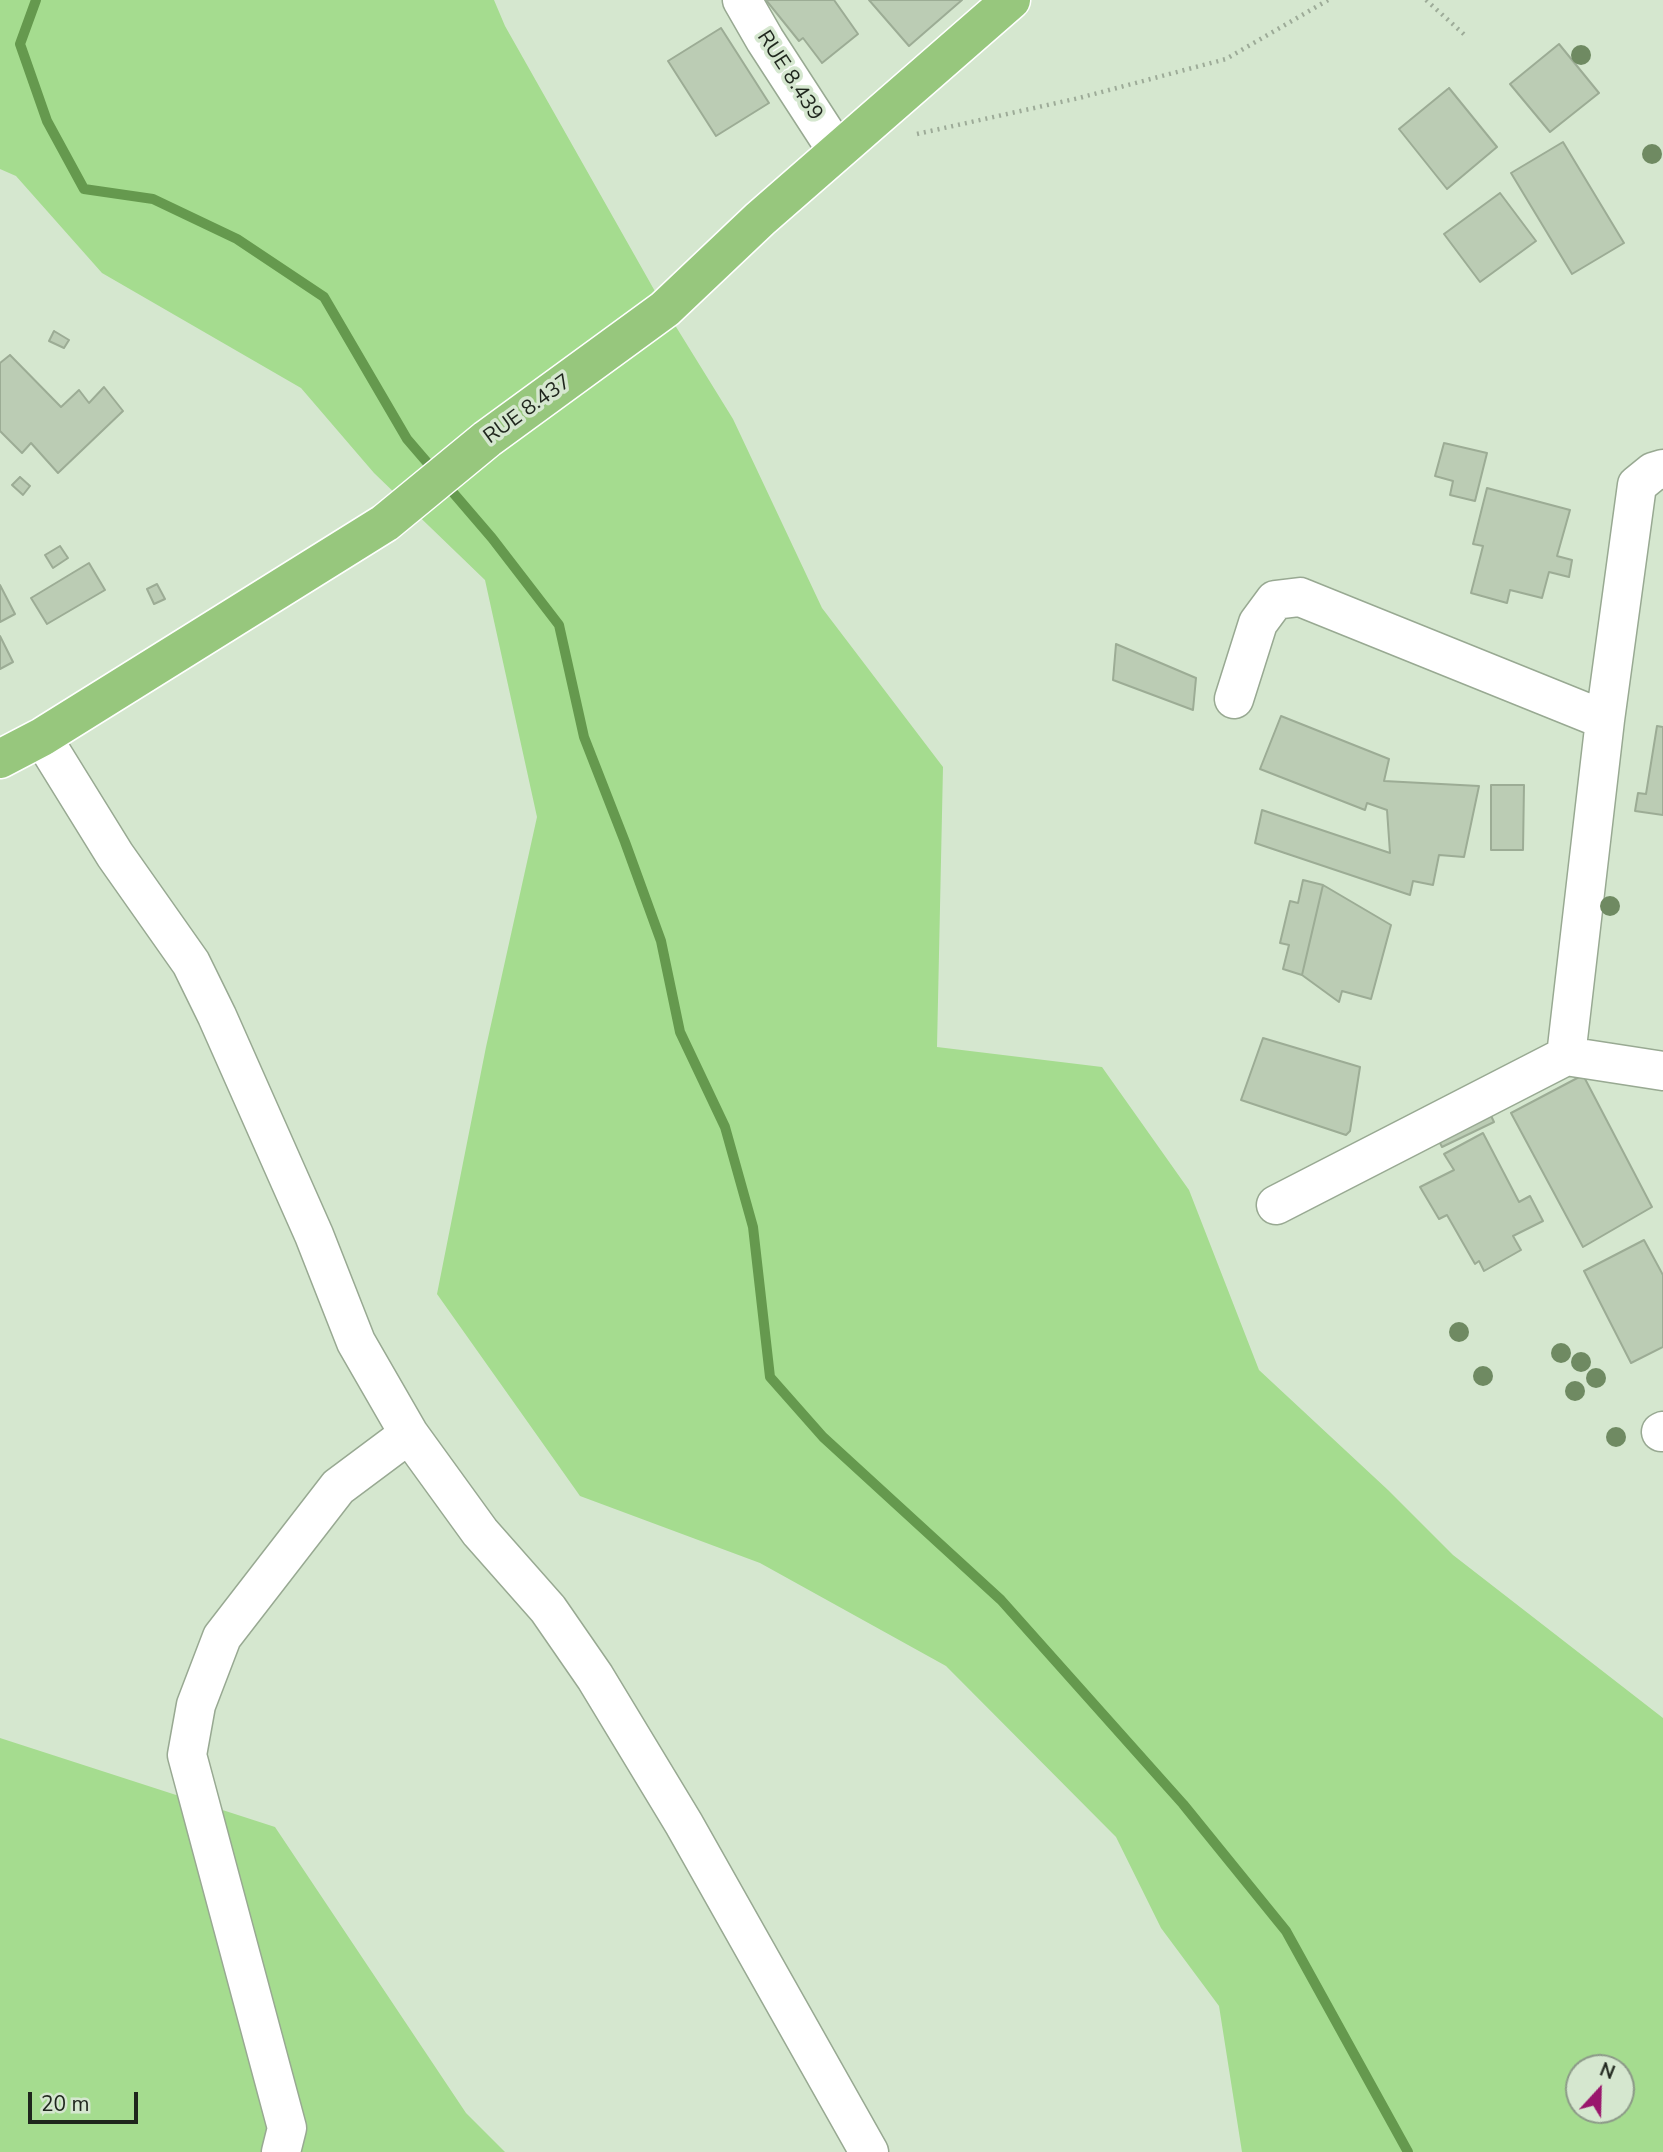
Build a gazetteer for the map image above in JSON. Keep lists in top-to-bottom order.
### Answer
{
  "streets": {
    "main road": ["RUE 8.437"],
    "street": ["RUE 8.439"]
  },
  "crossings": [
    ["RUE 8.439", "RUE 8.437"]
  ],
  "scale_bar": "20 m",
  "north": "top"
}
